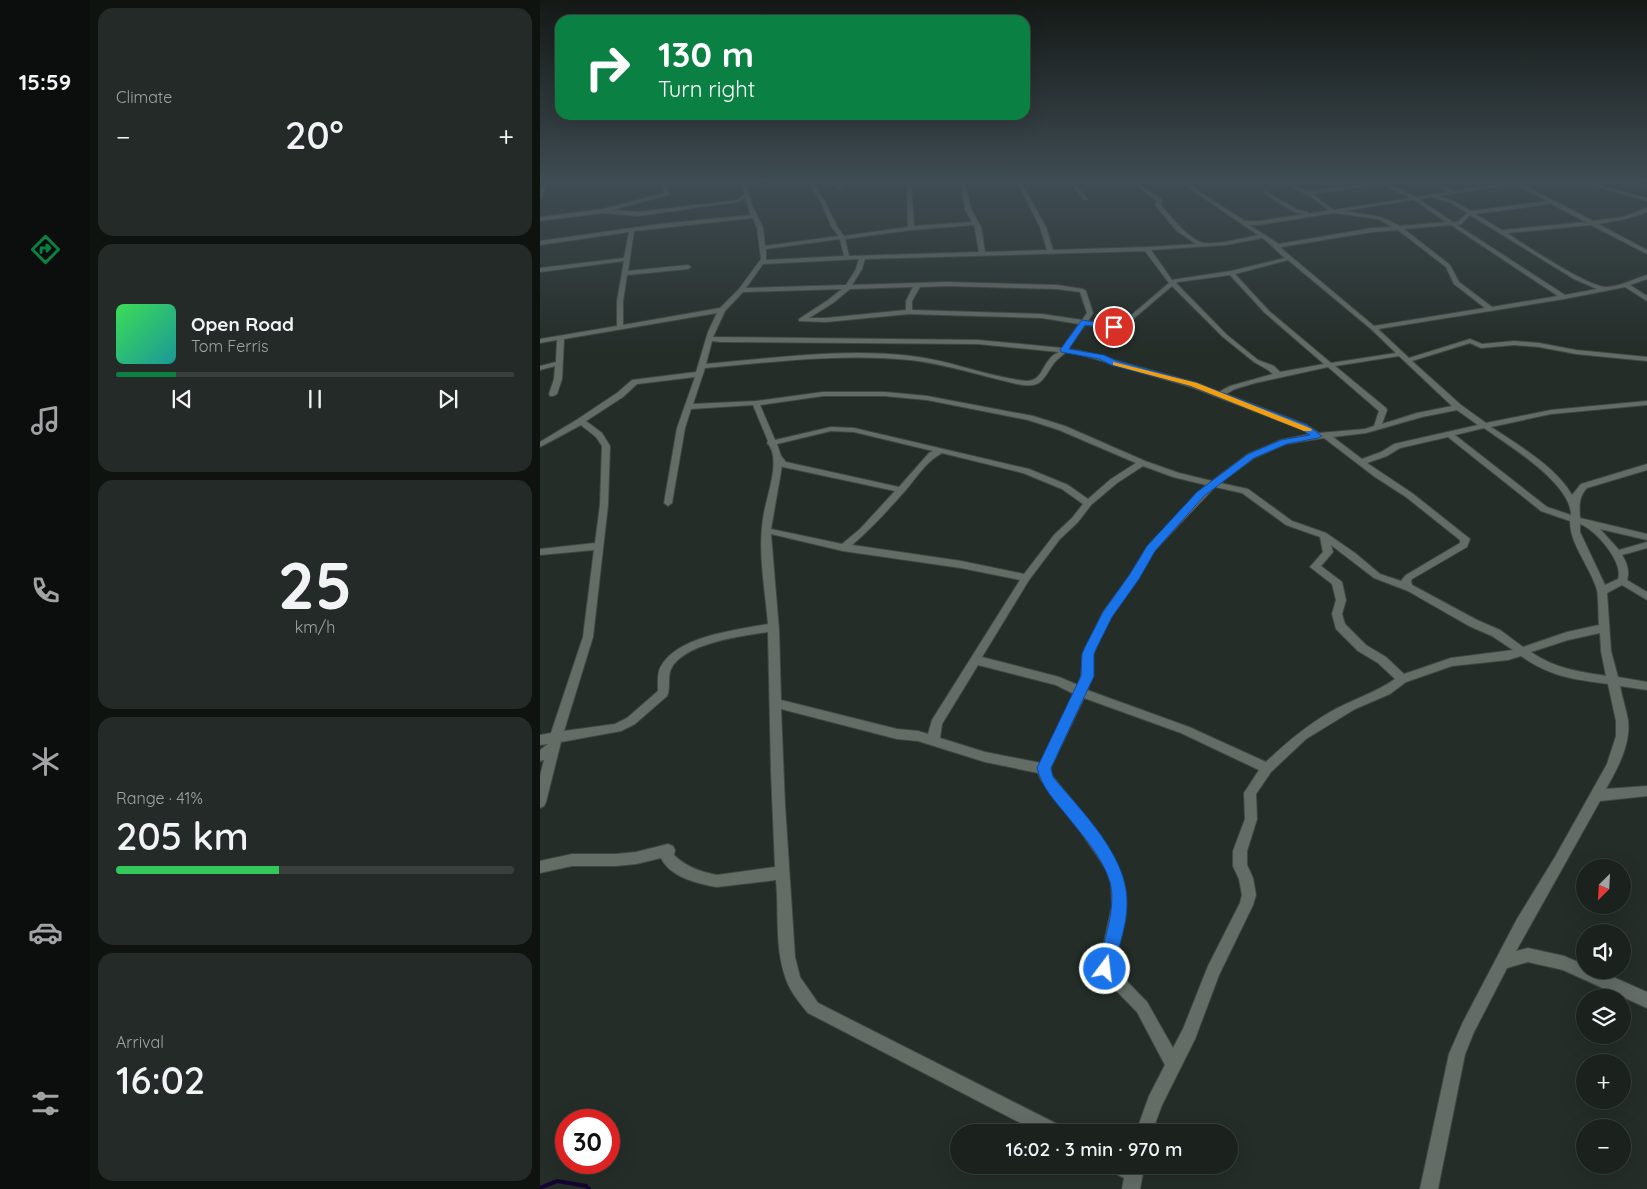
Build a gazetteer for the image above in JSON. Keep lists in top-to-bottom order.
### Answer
{
  "north": "bottom left",
  "page": {
    "tabs": "15:59",
    "tile": [
      "Climate",
      ["25", "km/h"],
      ["Range · 41%", "205 km"],
      ["Arrival", "16:02"]
    ],
    "turn": ["130 m", "Turn right"],
    "heat": ["−", "20°", "+"],
    "song": ["Open Road", "Tom Ferris"],
    "map_buttons": ["+", "−"],
    "limit": "30",
    "trip": "16:02 · 3 min · 970 m"
  }
}
